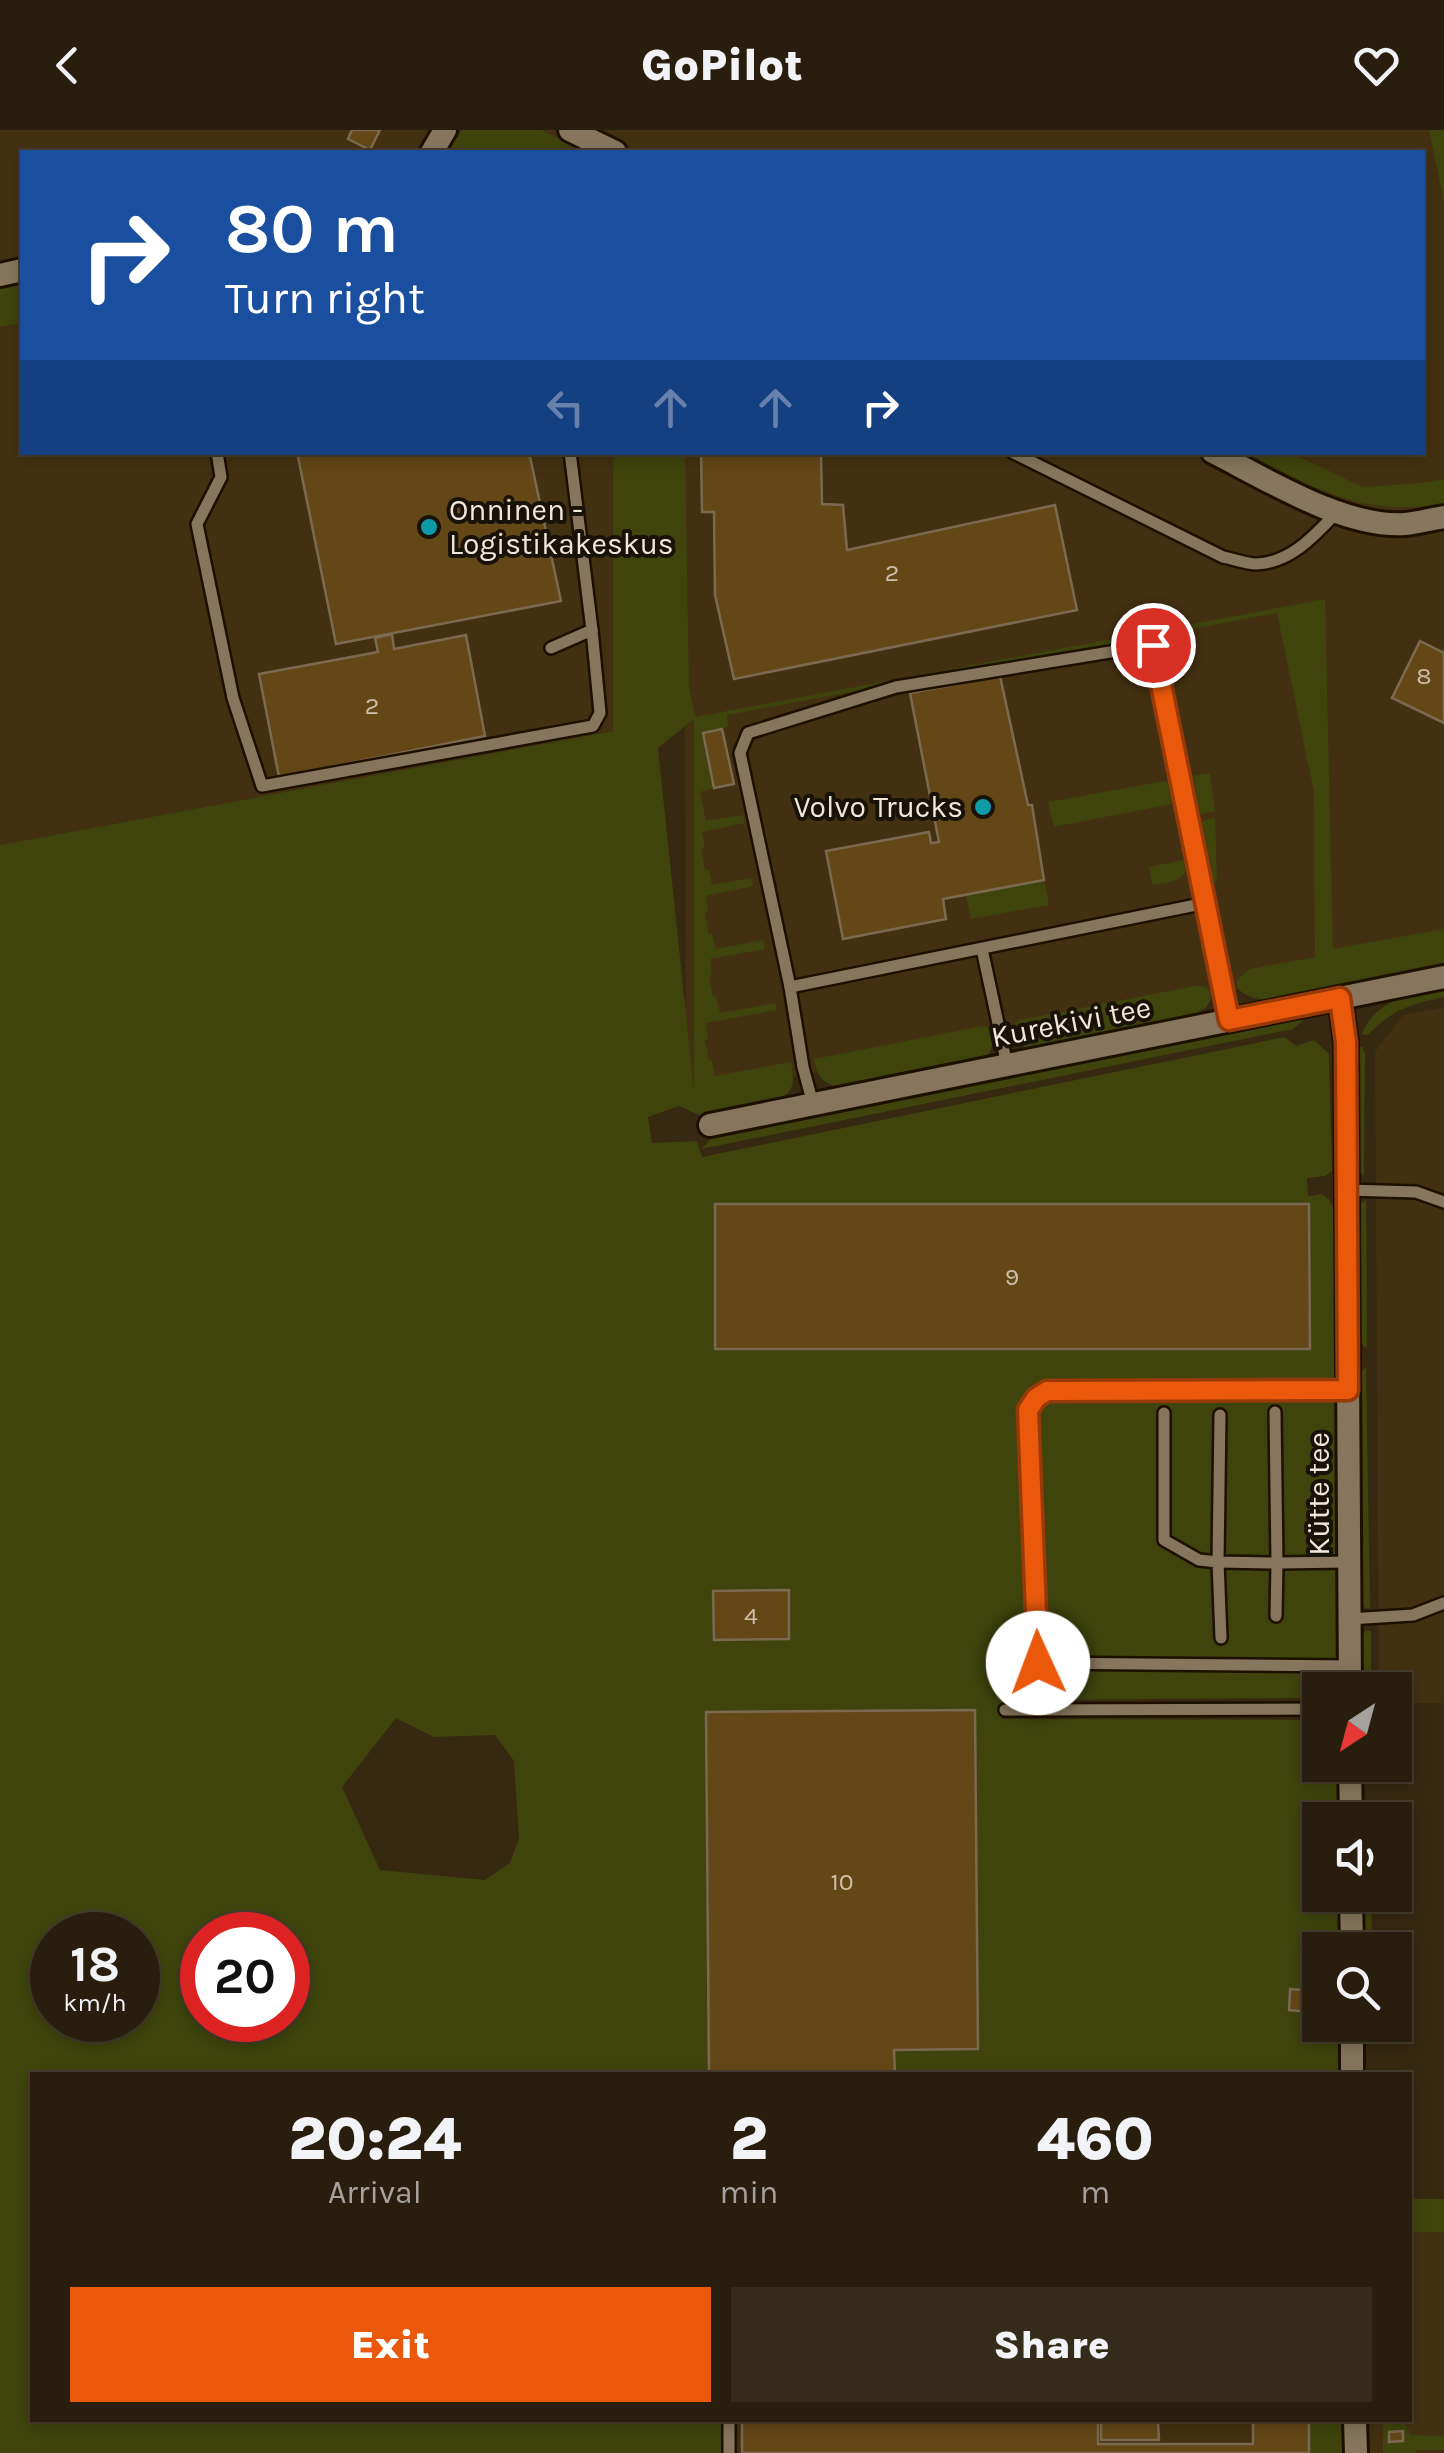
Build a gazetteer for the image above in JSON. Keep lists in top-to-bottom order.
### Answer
{
  "streets": {
    "street": ["Kurekivi tee", "Kütte tee"]
  },
  "crossings": [
    ["Kurekivi tee", "Kütte tee"]
  ],
  "places": ["Onninen - Logistikakeskus", "Volvo Trucks"],
  "house_numbers": [
    "2",
    "8",
    "2",
    "9",
    "4",
    "10"
  ],
  "north": "bottom left",
  "page": {
    "header": "GoPilot",
    "turn": ["80 m", "Turn right"],
    "speed": "18 km/h",
    "limit": "20",
    "eta": [
      "20:24",
      "Arrival",
      "2",
      "min",
      "460",
      "m"
    ],
    "buttons": ["Exit", "Share"]
  }
}
